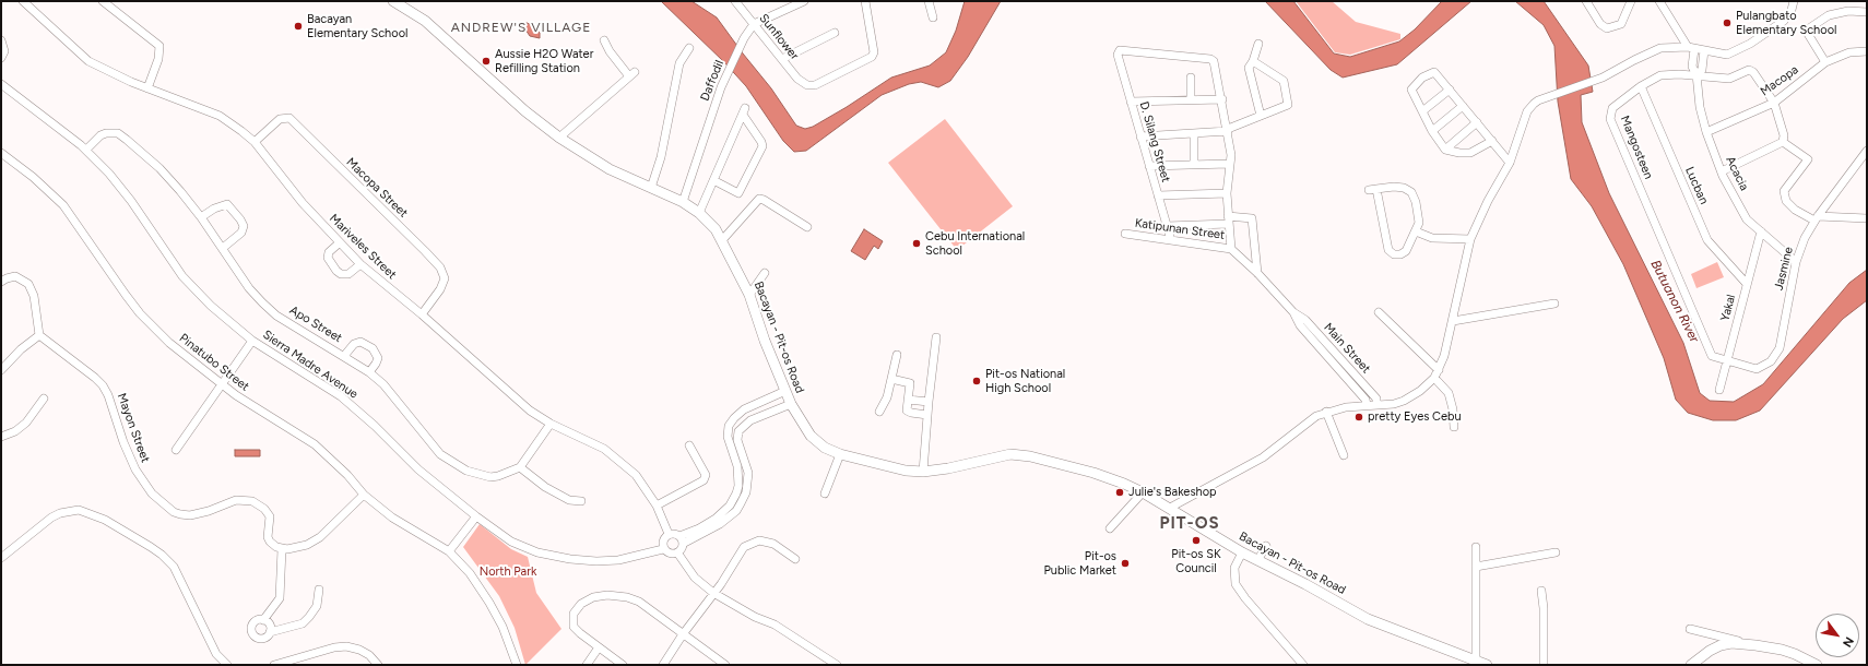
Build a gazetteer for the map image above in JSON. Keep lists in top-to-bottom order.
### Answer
{
  "streets": {
    "main road": ["Bacayan - Pit-os Road"],
    "street": [
      "Sunflower",
      "Daffodil",
      "Macopa",
      "D. Silang Street",
      "Mangosteen",
      "Acacia",
      "Lucban",
      "Macopa Street",
      "Katipunan Street",
      "Mariveles Street",
      "Jasmine",
      "Yakal",
      "Apo Street",
      "Main Street",
      "Pinatubo Street",
      "Sierra Madre Avenue",
      "Mayon Street"
    ]
  },
  "crossings": [
    ["Sunflower", "Daffodil"],
    ["Daffodil", "Bacayan - Pit-os Road"],
    ["Macopa", "Mangosteen"],
    ["Macopa", "Acacia"],
    ["D. Silang Street", "Katipunan Street"],
    ["Mangosteen", "Acacia"],
    ["Mangosteen", "Lucban"],
    ["Mangosteen", "Jasmine"],
    ["Mangosteen", "Yakal"],
    ["Acacia", "Jasmine"],
    ["Acacia", "Yakal"],
    ["Lucban", "Yakal"],
    ["Macopa Street", "Mariveles Street"],
    ["Katipunan Street", "Main Street"],
    ["Mariveles Street", "Sierra Madre Avenue"],
    ["Jasmine", "Yakal"],
    ["Apo Street", "Sierra Madre Avenue"]
  ],
  "districts": ["ANDREW'S VILLAGE", "PIT-OS"],
  "water": ["Butuanon River"],
  "parks": ["North Park"],
  "places": [
    "Pulangbato Elementary School",
    "Bacayan Elementary School",
    "Aussie H2O Water Refilling Station",
    "Cebu International School",
    "Pit-os National High School",
    "pretty Eyes Cebu",
    "Julie's Bakeshop",
    "Pit-os SK Council",
    "Pit-os Public Market"
  ],
  "north": "bottom right"
}
